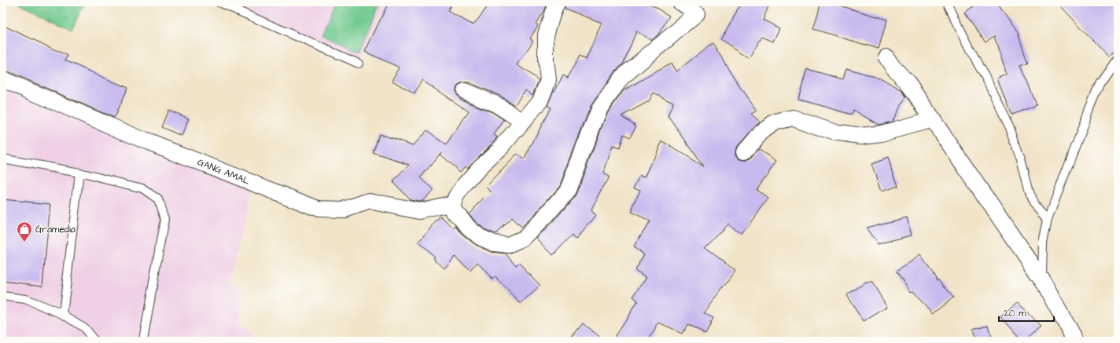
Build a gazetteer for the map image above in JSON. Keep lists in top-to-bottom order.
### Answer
{
  "streets": {
    "street": ["GANG AMAL"]
  },
  "places": {
    "shop": ["Gramedia"]
  },
  "scale_bar": "20 m"
}
